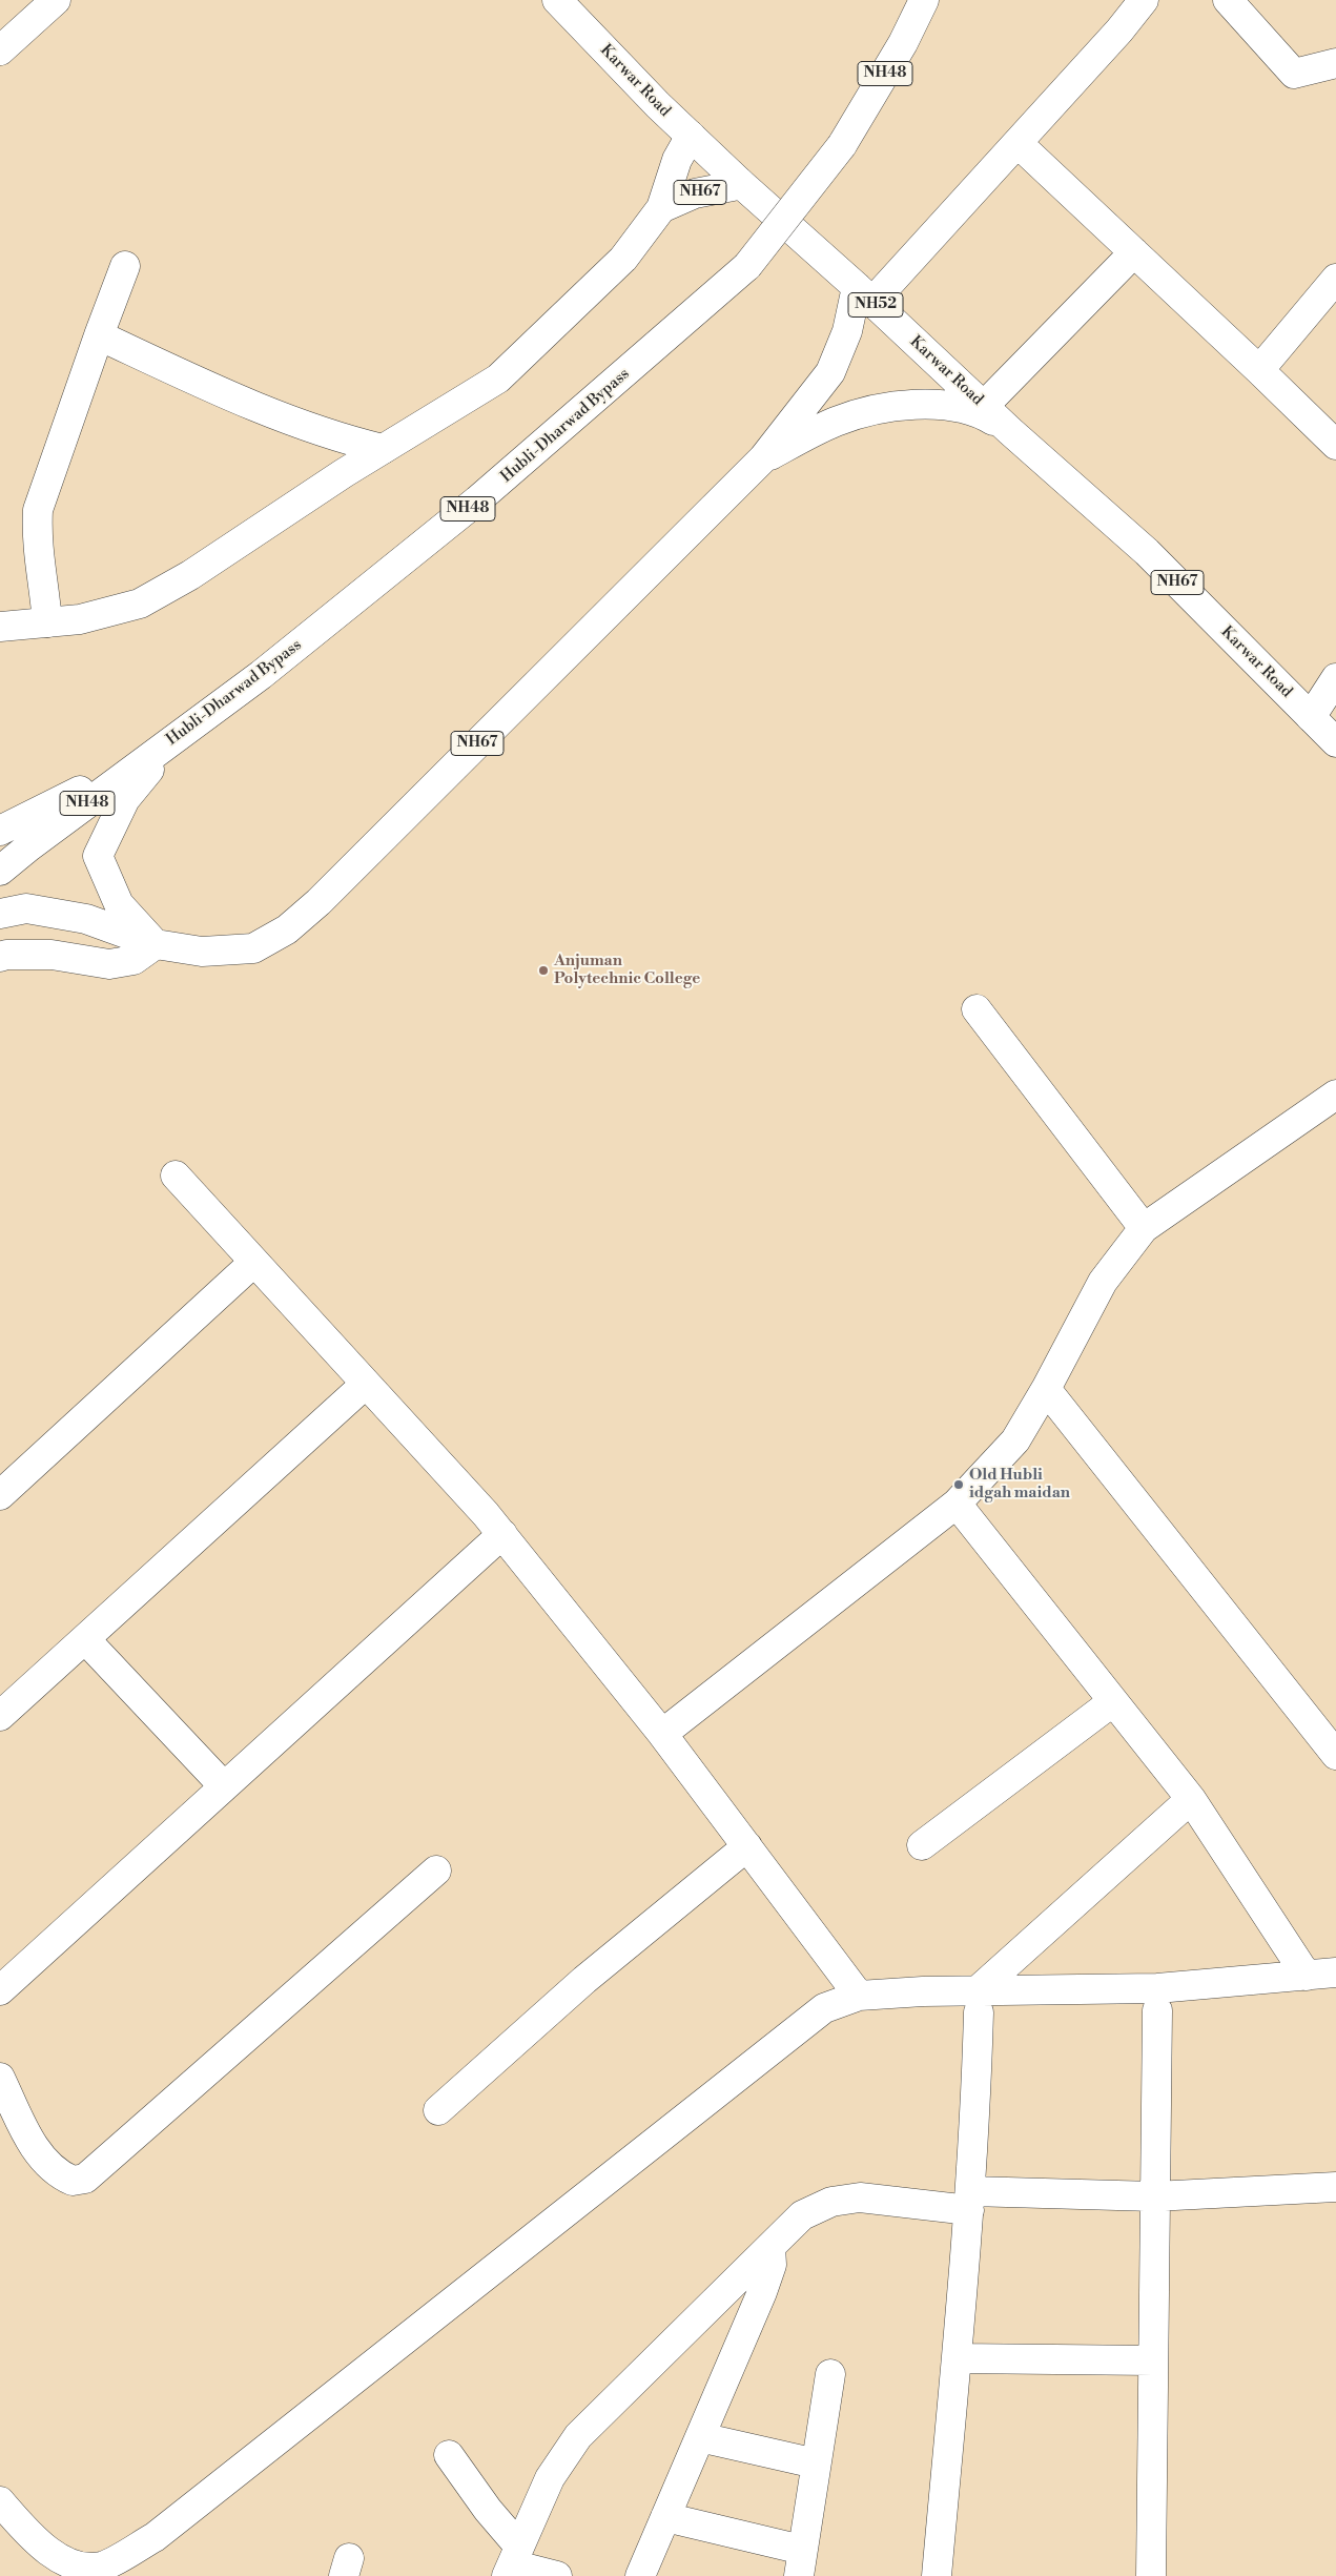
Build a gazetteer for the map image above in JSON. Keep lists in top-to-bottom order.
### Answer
{
  "streets": {
    "main road": [
      "NH48",
      "Karwar Road",
      "NH67",
      "NH52",
      "Hubli-Dharwad Bypass"
    ]
  },
  "crossings": [
    ["Karwar Road", "NH67"]
  ],
  "places": ["Anjuman Polytechnic College", "Old Hubli idgah maidan"]
}
